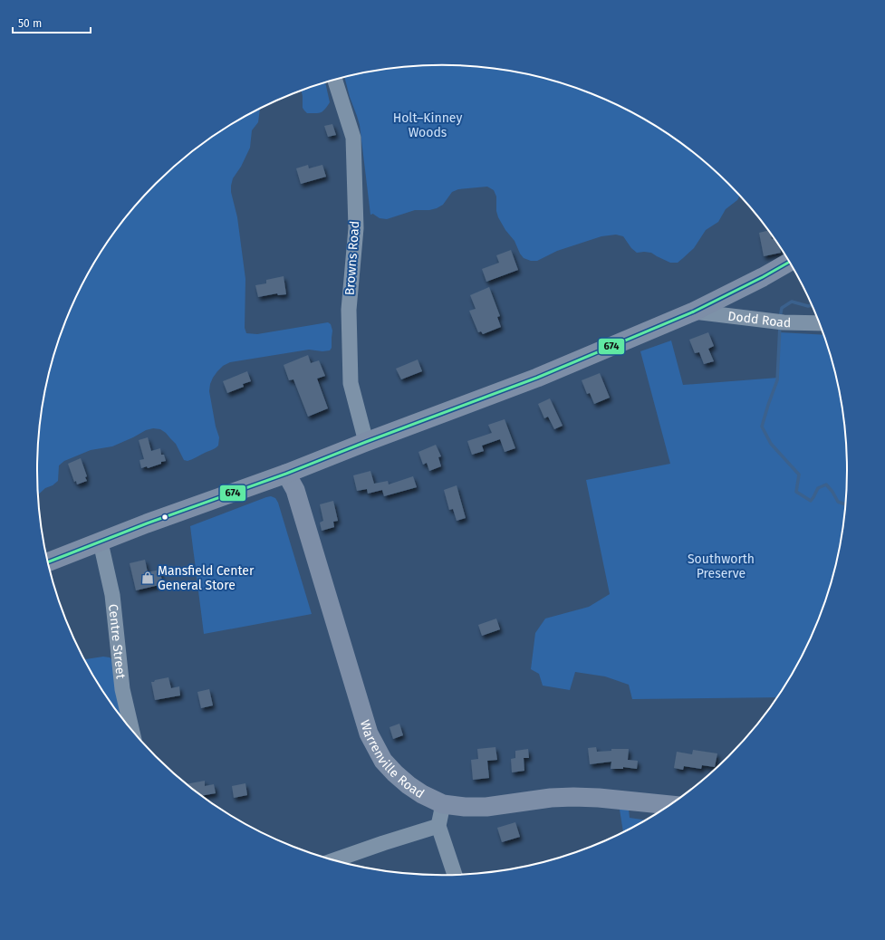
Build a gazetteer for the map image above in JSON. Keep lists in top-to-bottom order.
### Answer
{
  "streets": {
    "main road": ["Warrenville Road"],
    "street": ["Browns Road", "Dodd Road", "Centre Street"]
  },
  "parks": ["Holt–Kinney Woods", "Southworth Preserve"],
  "places": {
    "shop": ["Mansfield Center General Store"]
  },
  "lines": ["transit line 674"],
  "scale_bar": "50 m"
}
